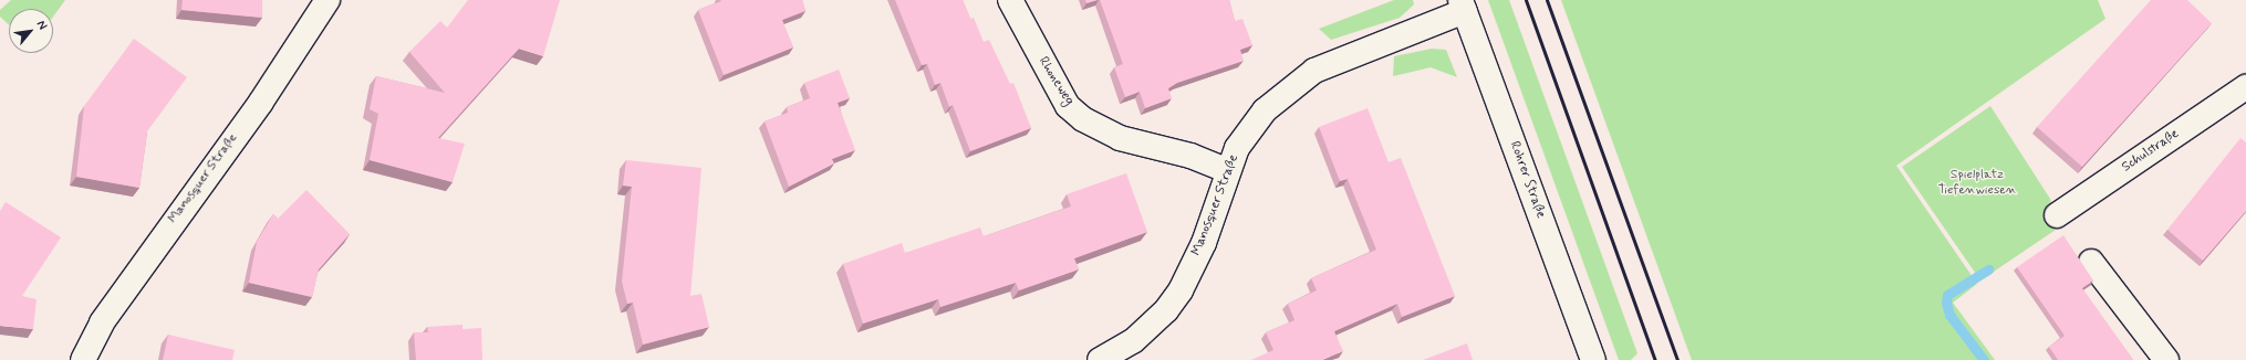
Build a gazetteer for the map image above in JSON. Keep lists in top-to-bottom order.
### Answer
{
  "streets": {
    "street": [
      "Rhoneweg",
      "Schulstraße",
      "Manosquer Straße",
      "Rohrer Straße"
    ]
  },
  "crossings": [
    ["Rhoneweg", "Manosquer Straße"],
    ["Manosquer Straße", "Rohrer Straße"]
  ],
  "parks": ["Spielplatz Tiefenwiesen"],
  "north": "top right"
}
